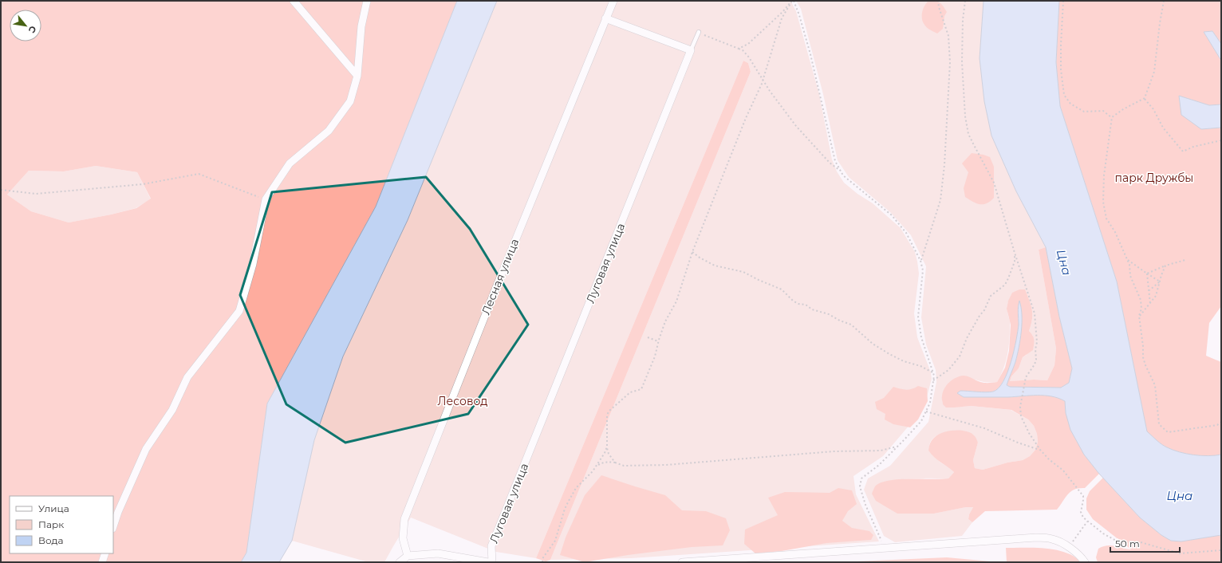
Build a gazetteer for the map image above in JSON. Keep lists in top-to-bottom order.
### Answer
{
  "streets": {
    "street": ["Луговая улица", "Лесная улица"]
  },
  "water": ["Цна"],
  "parks": ["парк Дружбы", "Лесовод"],
  "legend": ["Улица", "Парк", "Вода"],
  "scale_bar": "50 m",
  "north": "bottom right"
}
